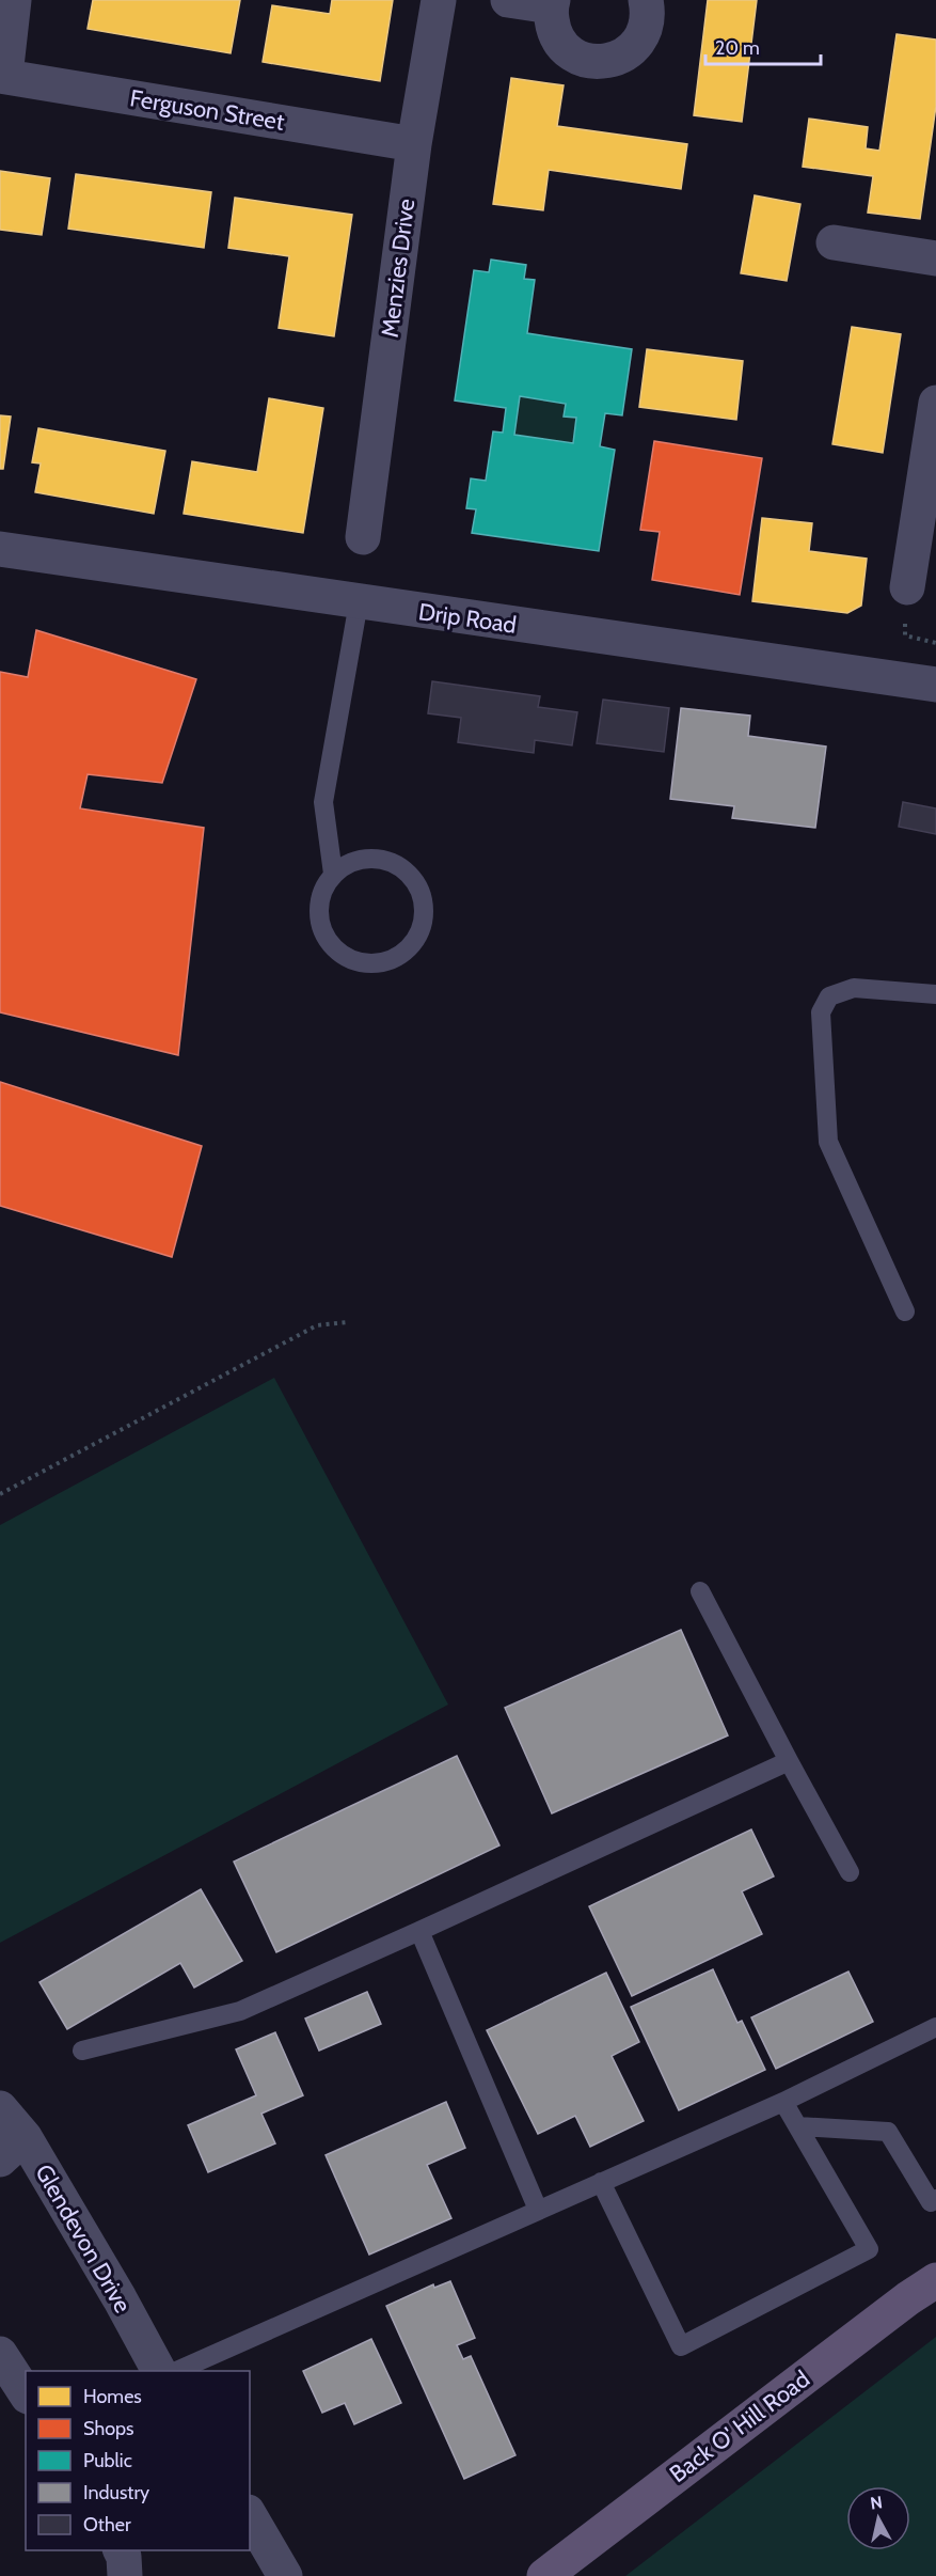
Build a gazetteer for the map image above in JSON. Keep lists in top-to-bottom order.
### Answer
{
  "streets": {
    "main road": ["Back O' Hill Road"],
    "street": [
      "Ferguson Street",
      "Menzies Drive",
      "Drip Road",
      "Glendevon Drive"
    ]
  },
  "crossings": [
    ["Ferguson Street", "Menzies Drive"]
  ],
  "legend": [
    "Homes",
    "Shops",
    "Public",
    "Industry",
    "Other"
  ],
  "scale_bar": "20 m",
  "north": "top"
}
